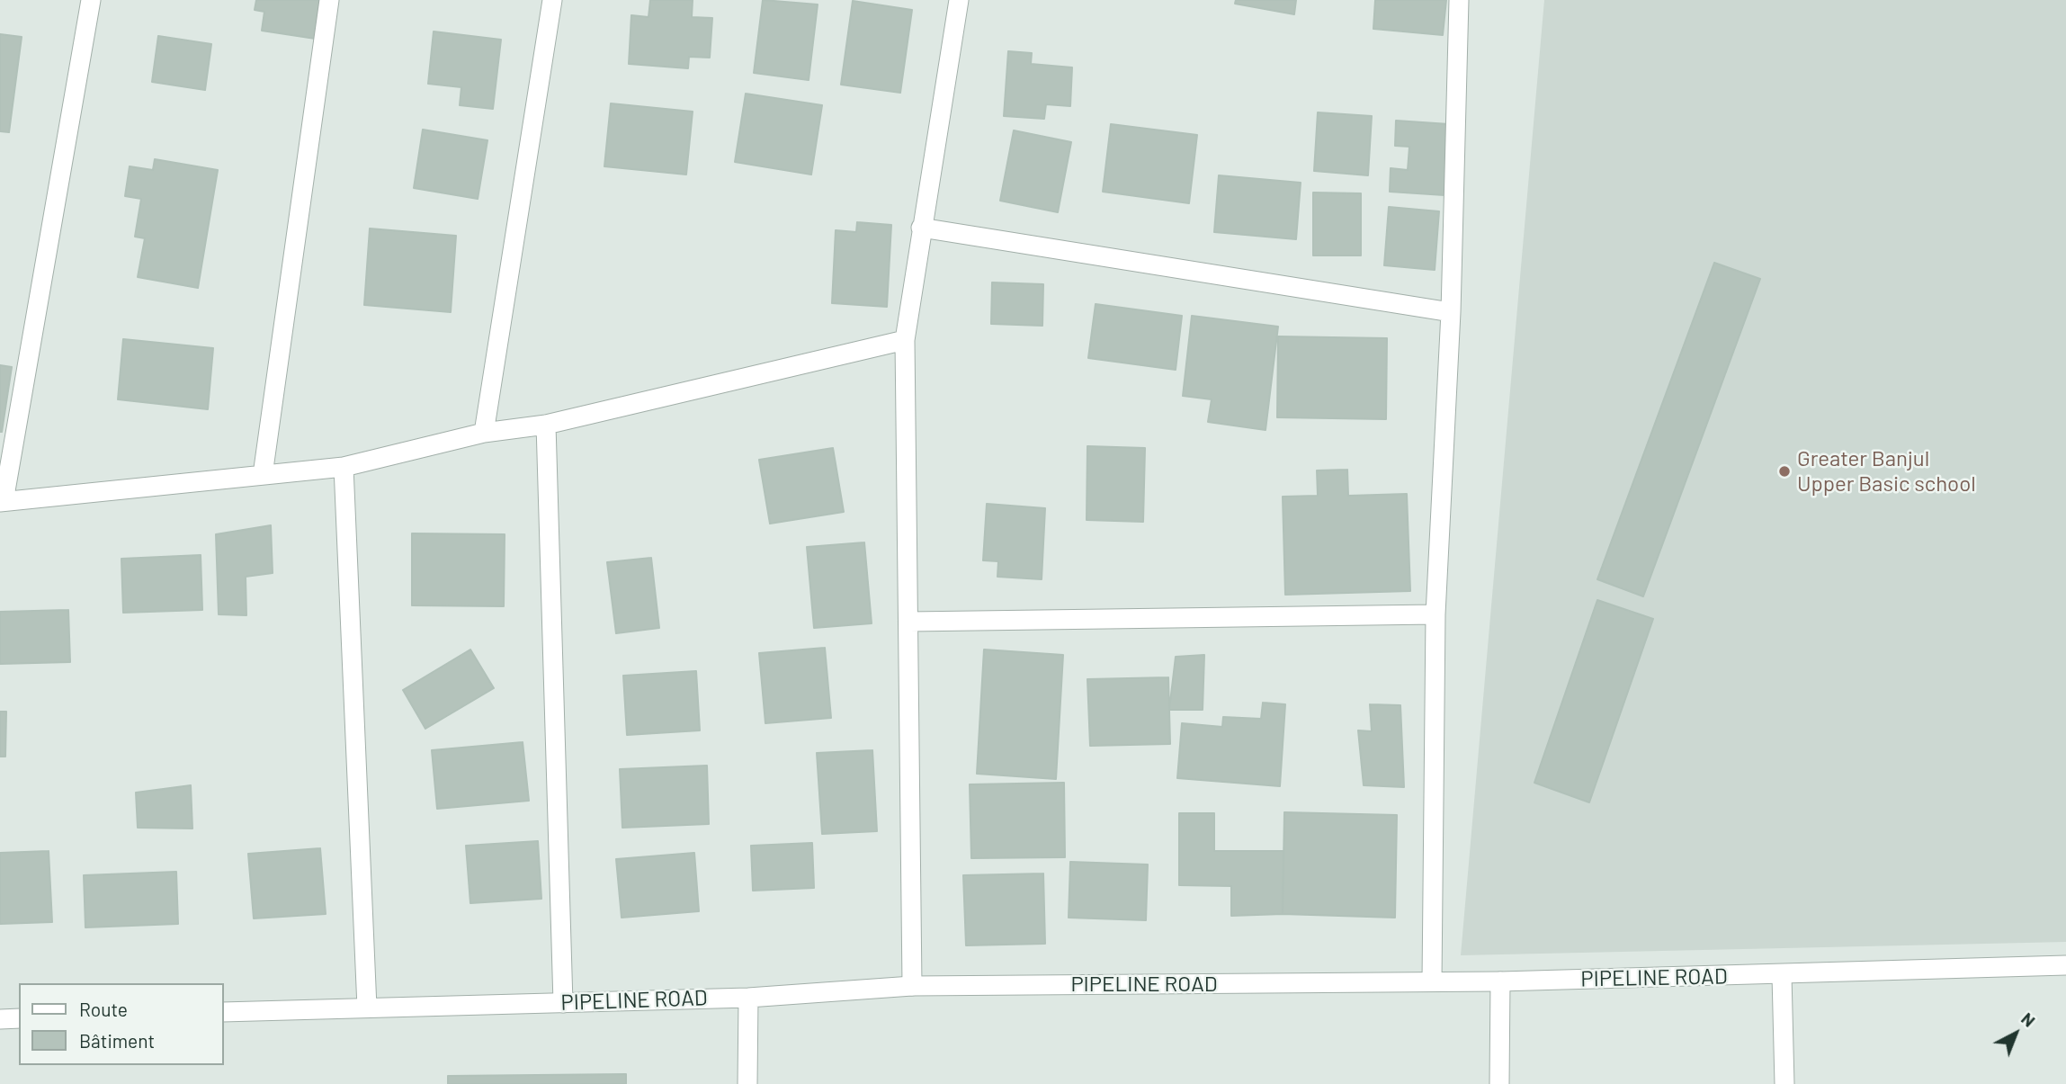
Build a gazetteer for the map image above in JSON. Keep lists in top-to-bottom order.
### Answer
{
  "streets": {
    "street": ["PIPELINE ROAD"]
  },
  "places": ["Greater Banjul Upper Basic school"],
  "legend": ["Route", "Bâtiment"],
  "north": "top right"
}
